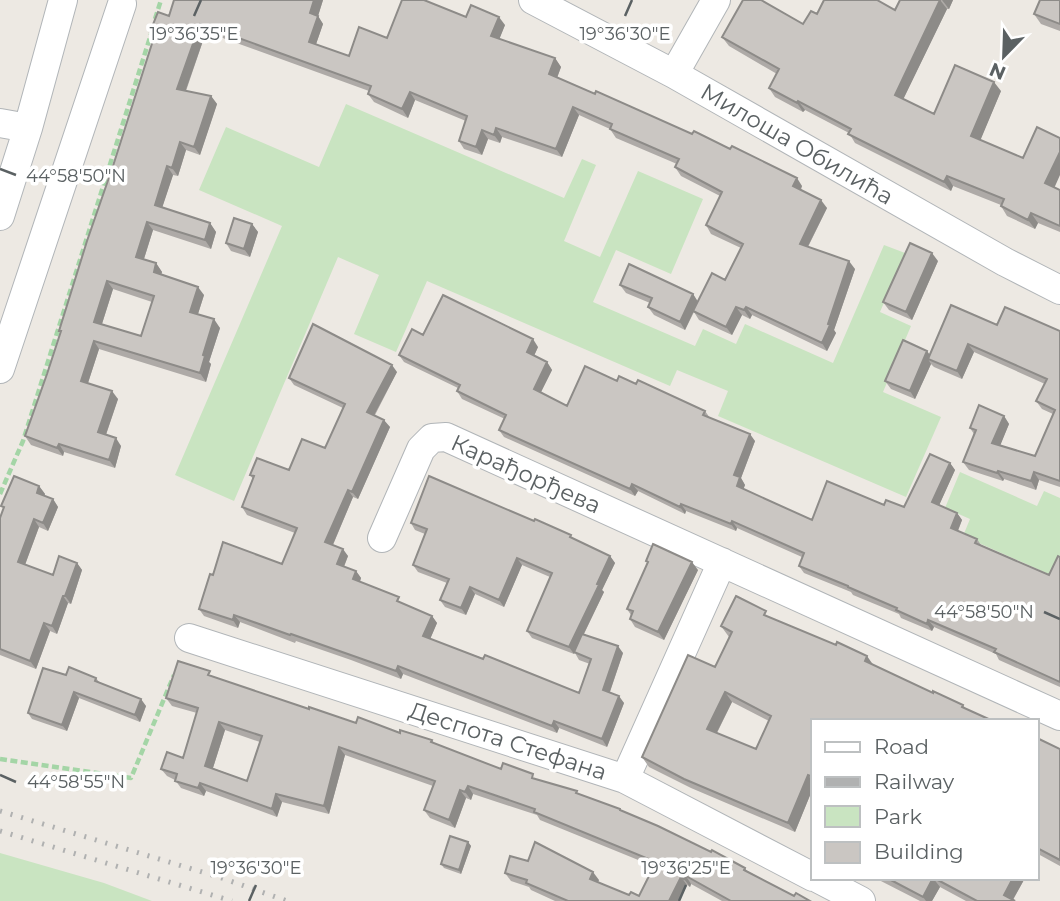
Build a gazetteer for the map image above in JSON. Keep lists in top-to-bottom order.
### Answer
{
  "streets": {
    "street": ["Милоша Обилића", "Карађорђева", "Деспота Стефана"]
  },
  "legend": [
    "Road",
    "Railway",
    "Park",
    "Building"
  ],
  "north": "bottom left",
  "coordinates": [
    "19°36'35\"E",
    "19°36'30\"E",
    "44°58'50\"N",
    "44°58'55\"N",
    "19°36'25\"E"
  ]
}
